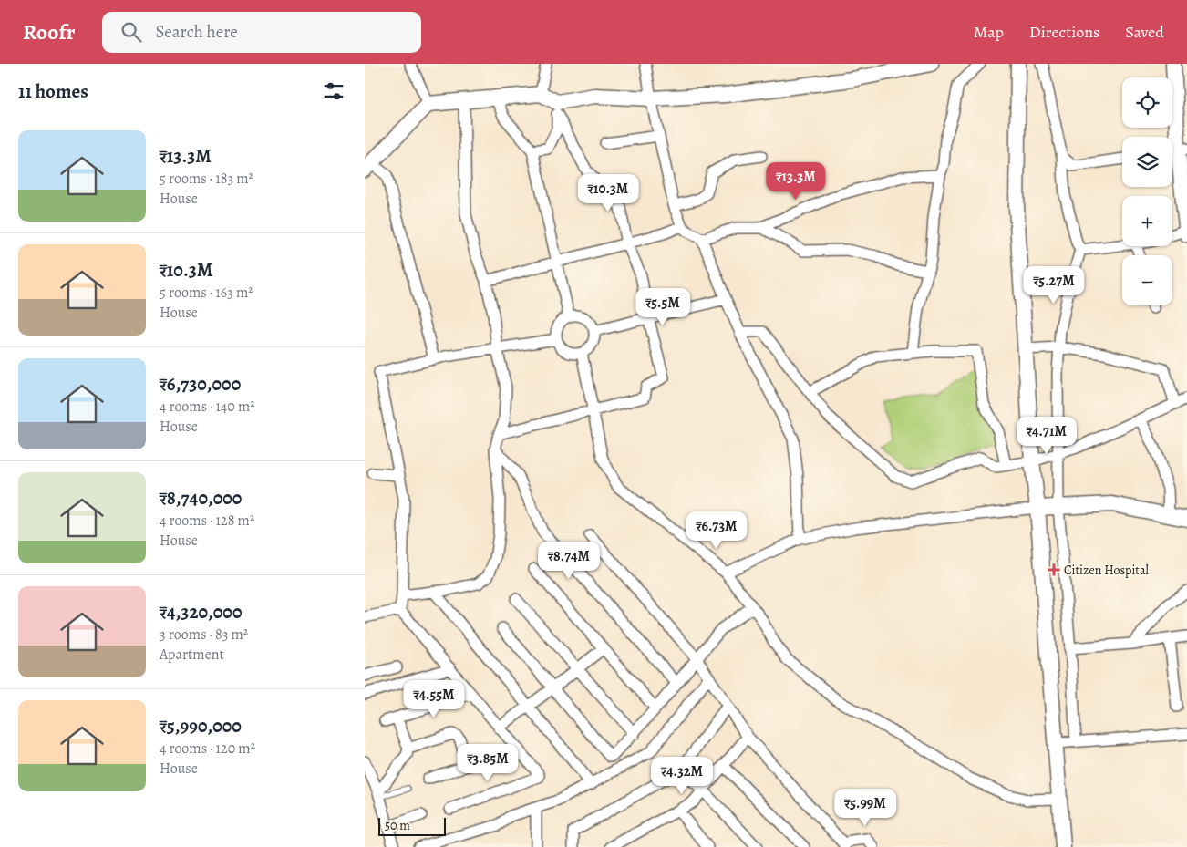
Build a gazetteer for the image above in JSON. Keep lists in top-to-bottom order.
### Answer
{
  "places": {
    "health": ["Citizen Hospital"]
  },
  "scale_bar": "50 m",
  "page": {
    "header": "Roofr",
    "search": "Search here",
    "nav": ["Map", "Directions", "Saved"],
    "heading": "11 homes",
    "map_buttons": ["+", "−"],
    "list": [
      {
        "name": "₹13.3M",
        "note": "5 rooms · 183 m² · House"
      },
      {
        "name": "₹10.3M",
        "note": "5 rooms · 163 m² · House"
      },
      {
        "name": "₹6,730,000",
        "note": "4 rooms · 140 m² · House"
      },
      {
        "name": "₹8,740,000",
        "note": "4 rooms · 128 m² · House"
      },
      {
        "name": "₹4,320,000",
        "note": "3 rooms · 83 m² · Apartment"
      },
      {
        "name": "₹5,990,000",
        "note": "4 rooms · 120 m² · House"
      }
    ],
    "price": [
      "₹13.3M",
      "₹10.3M",
      "₹5.27M",
      "₹5.5M",
      "₹4.71M",
      "₹6.73M",
      "₹8.74M",
      "₹4.55M",
      "₹3.85M",
      "₹4.32M",
      "₹5.99M"
    ],
    "scale": "50 m"
  }
}
